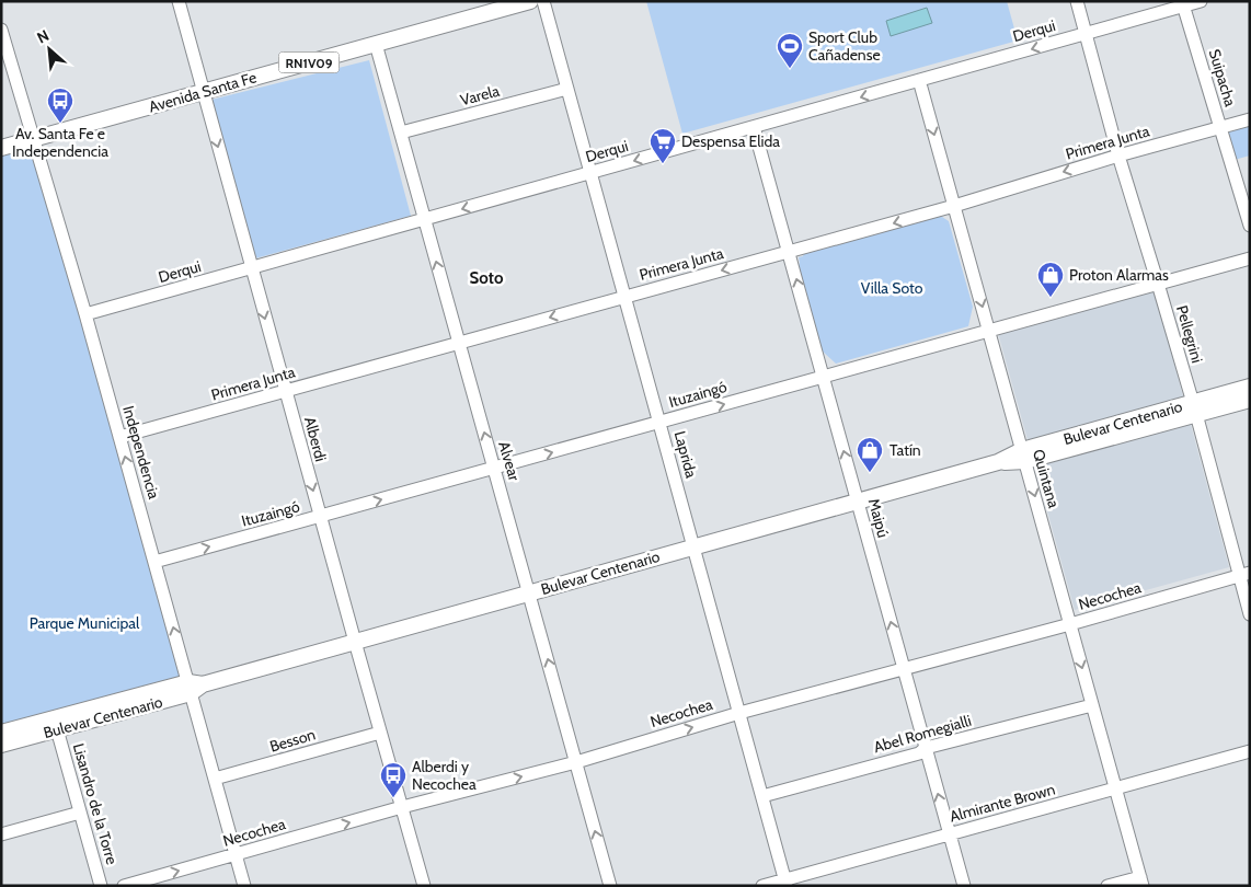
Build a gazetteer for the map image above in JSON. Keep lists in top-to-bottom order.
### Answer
{
  "streets": {
    "main road": ["RN1V09", "Avenida Santa Fe", "Bulevar Centenario"],
    "street": [
      "Derqui",
      "Suipacha",
      "Varela",
      "Primera Junta",
      "Pellegrini",
      "Ituzaingó",
      "Alberdi",
      "Independencia",
      "Laprida",
      "Alvear",
      "Quintana",
      "Maipú",
      "Necochea",
      "Abel Romegialli",
      "Besson",
      "Almirante Brown",
      "Lisandro de la Torre"
    ]
  },
  "crossings": [
    ["Derqui", "Suipacha"],
    ["Derqui", "Pellegrini"],
    ["Derqui", "Alberdi"],
    ["Derqui", "Independencia"],
    ["Derqui", "Laprida"],
    ["Derqui", "Alvear"],
    ["Derqui", "Quintana"],
    ["Derqui", "Maipú"],
    ["Suipacha", "Primera Junta"],
    ["Avenida Santa Fe", "Alberdi"],
    ["Avenida Santa Fe", "Independencia"],
    ["Avenida Santa Fe", "Alvear"],
    ["Varela", "Laprida"],
    ["Varela", "Alvear"],
    ["Primera Junta", "Pellegrini"],
    ["Primera Junta", "Alberdi"],
    ["Primera Junta", "Independencia"],
    ["Primera Junta", "Laprida"],
    ["Primera Junta", "Alvear"],
    ["Primera Junta", "Quintana"],
    ["Primera Junta", "Maipú"],
    ["Pellegrini", "Ituzaingó"],
    ["Pellegrini", "Bulevar Centenario"],
    ["Pellegrini", "Necochea"],
    ["Ituzaingó", "Alberdi"],
    ["Ituzaingó", "Independencia"],
    ["Ituzaingó", "Laprida"],
    ["Ituzaingó", "Alvear"],
    ["Ituzaingó", "Quintana"],
    ["Ituzaingó", "Maipú"],
    ["Bulevar Centenario", "Alberdi"],
    ["Bulevar Centenario", "Independencia"],
    ["Bulevar Centenario", "Laprida"],
    ["Bulevar Centenario", "Alvear"],
    ["Bulevar Centenario", "Quintana"],
    ["Bulevar Centenario", "Maipú"],
    ["Bulevar Centenario", "Lisandro de la Torre"],
    ["Alberdi", "Necochea"],
    ["Alberdi", "Besson"],
    ["Independencia", "Necochea"],
    ["Independencia", "Besson"],
    ["Laprida", "Necochea"],
    ["Laprida", "Abel Romegialli"],
    ["Laprida", "Almirante Brown"],
    ["Alvear", "Necochea"],
    ["Quintana", "Necochea"],
    ["Quintana", "Abel Romegialli"],
    ["Quintana", "Almirante Brown"],
    ["Maipú", "Necochea"],
    ["Maipú", "Abel Romegialli"],
    ["Maipú", "Almirante Brown"]
  ],
  "one_way": [
    "Derqui",
    "Primera Junta",
    "Ituzaingó",
    "Alberdi",
    "Alvear",
    "Quintana",
    "Maipú",
    "Necochea"
  ],
  "districts": ["Soto"],
  "parks": ["Villa Soto", "Parque Municipal"],
  "places": {
    "sports": ["Sport Club Cañadense"],
    "bus stop": ["Av. Santa Fe e Independencia", "Alberdi y Necochea"],
    "supermarket": ["Despensa Elida"],
    "shop": ["Proton Alarmas", "Tatín"]
  },
  "north": "top left"
}
